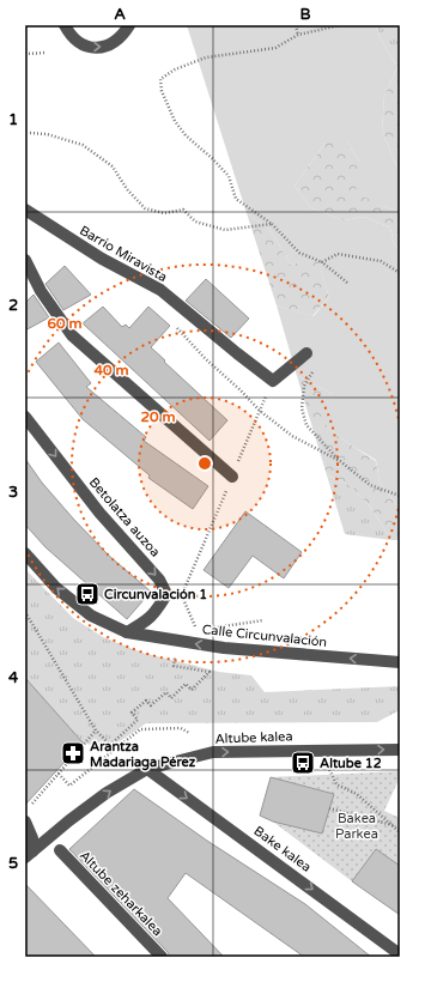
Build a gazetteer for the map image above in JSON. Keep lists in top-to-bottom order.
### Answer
{
  "streets": {
    "street": [
      "Barrio Miravista",
      "Betolatza auzoa",
      "Calle Circunvalación",
      "Altube kalea",
      "Bake kalea",
      "Altube zeharkalea"
    ]
  },
  "crossings": [
    ["Betolatza auzoa", "Calle Circunvalación"],
    ["Altube kalea", "Bake kalea"]
  ],
  "one_way": [
    "Betolatza auzoa",
    "Calle Circunvalación",
    "Altube kalea",
    "Bake kalea"
  ],
  "parks": ["Bakea Parkea"],
  "places": {
    "bus stop": ["Circunvalación 1", "Altube 12"],
    "pharmacy": ["Arantza Madariaga Pérez"]
  },
  "grid": {
    "columns": ["A", "B"],
    "rows": [
      "1",
      "2",
      "3",
      "4",
      "5"
    ]
  },
  "rings": ["60 m", "40 m", "20 m"]
}
